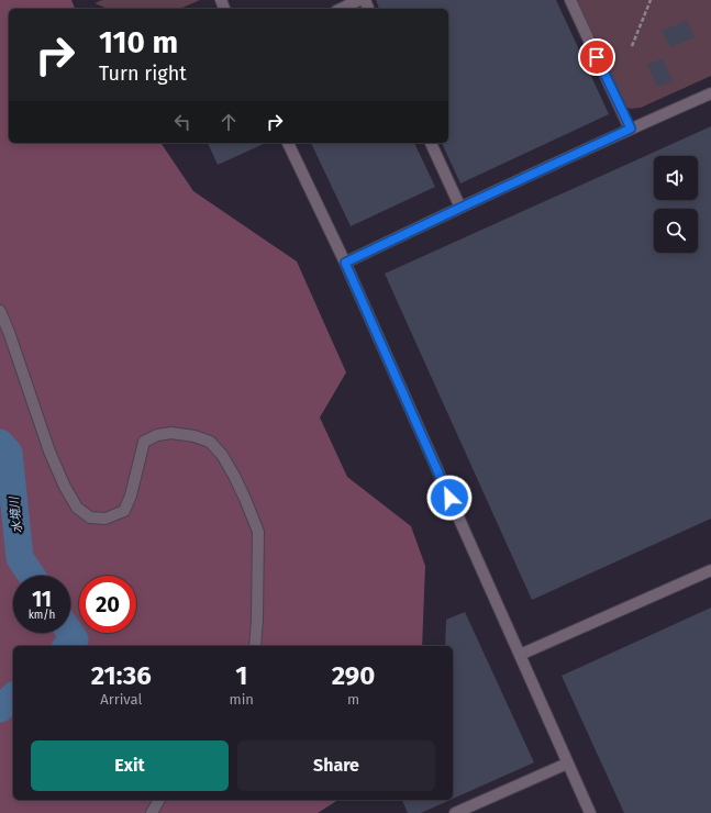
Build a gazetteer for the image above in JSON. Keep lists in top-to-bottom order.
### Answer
{
  "water": ["水境川"],
  "page": {
    "turn": ["110 m", "Turn right"],
    "speed": "11 km/h",
    "limit": "20",
    "eta": [
      "21:36",
      "Arrival",
      "1",
      "min",
      "290",
      "m"
    ],
    "buttons": ["Exit", "Share"]
  }
}
